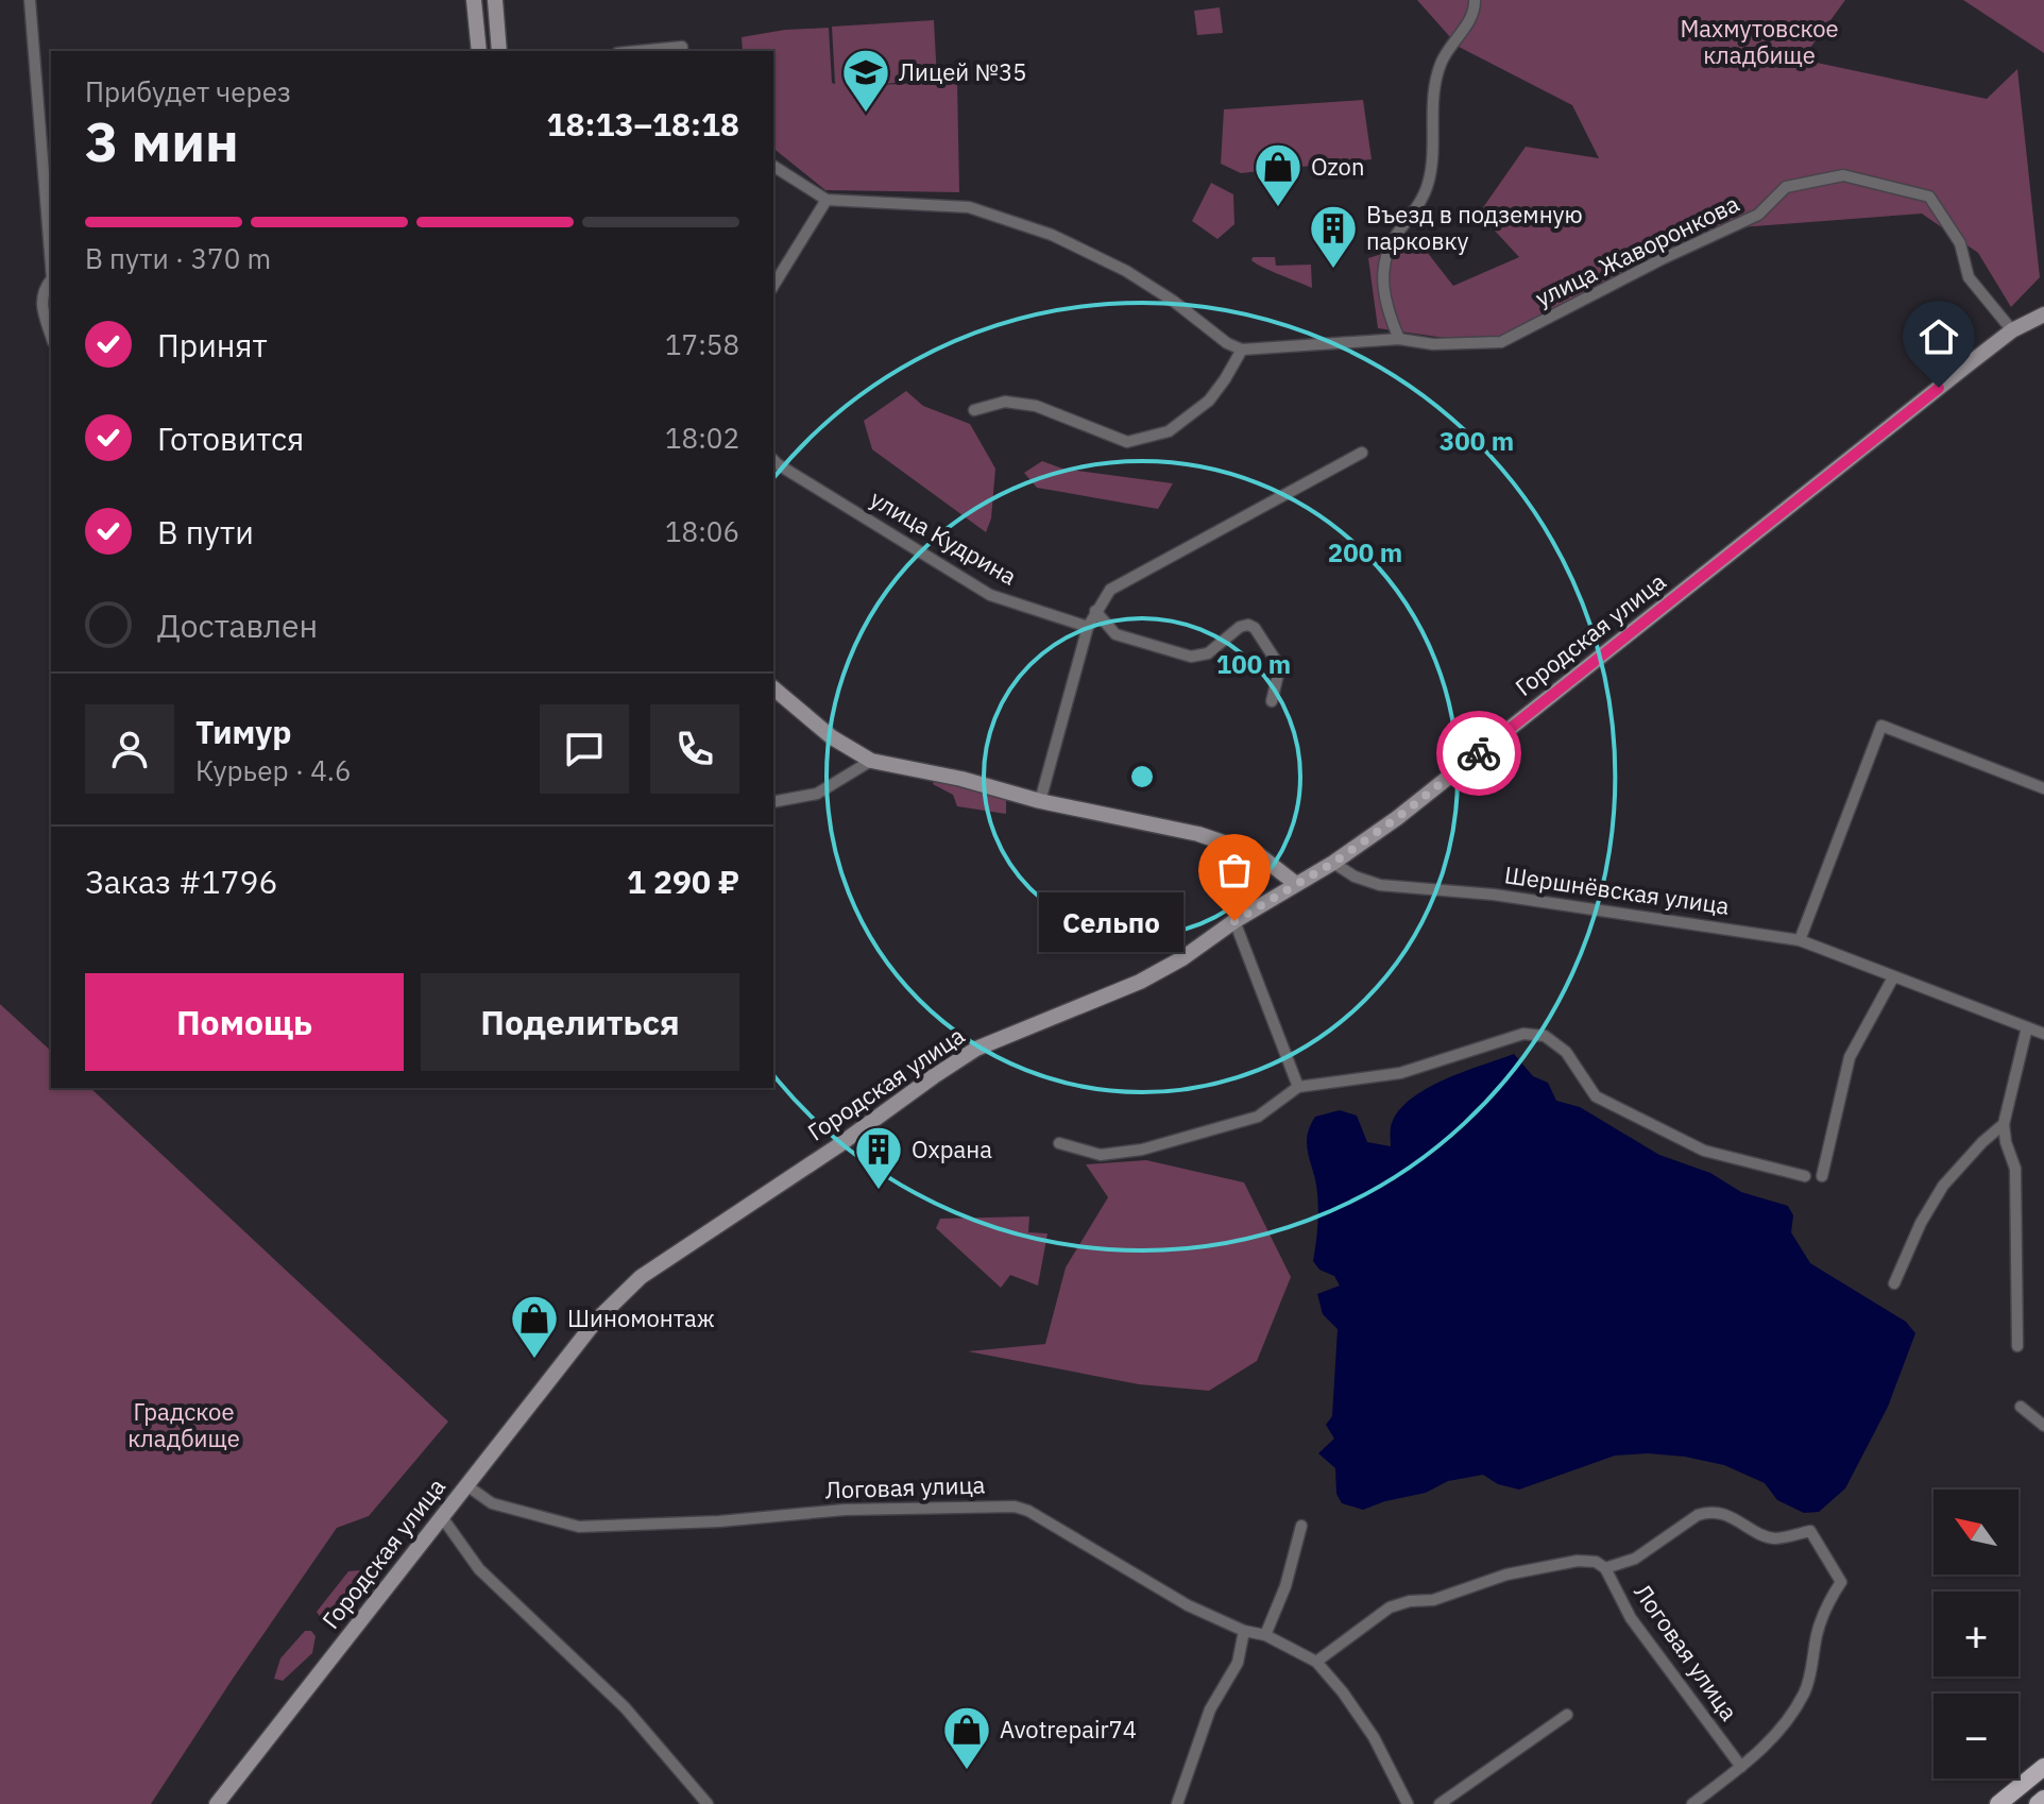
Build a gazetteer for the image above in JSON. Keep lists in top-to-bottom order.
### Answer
{
  "streets": {
    "street": [
      "улица Жаворонкова",
      "улица Кудрина",
      "Городская улица",
      "Шершнёвская улица",
      "Логовая улица"
    ]
  },
  "crossings": [
    ["улица Жаворонкова", "Городская улица"],
    ["Городская улица", "Шершнёвская улица"],
    ["Городская улица", "Логовая улица"]
  ],
  "parks": ["Махмутовское кладбище", "Градское кладбище"],
  "places": {
    "school or university": ["Лицей №35"],
    "shop": ["Ozon", "Шиномонтаж", "Avotrepair74"],
    "building": ["Въезд в подземную парковку", "Охрана"],
    "other": ["Сельпо"]
  },
  "north": "top left",
  "page": {
    "heading": ["3 мин", "Прибудет через", "18:13–18:18"],
    "panel": [
      "Тимур",
      "Курьер · 4.6",
      "Заказ #1796",
      "1 290 ₽"
    ],
    "bar": "В пути · 370 m",
    "list": [
      ["Принят", "17:58"],
      ["Готовится", "18:02"],
      ["В пути", "18:06"],
      "Доставлен"
    ],
    "bubble": "Сельпо",
    "buttons": ["Помощь", "Поделиться"],
    "map_buttons": ["+", "−"]
  },
  "rings": ["300 m", "200 m", "100 m"]
}
